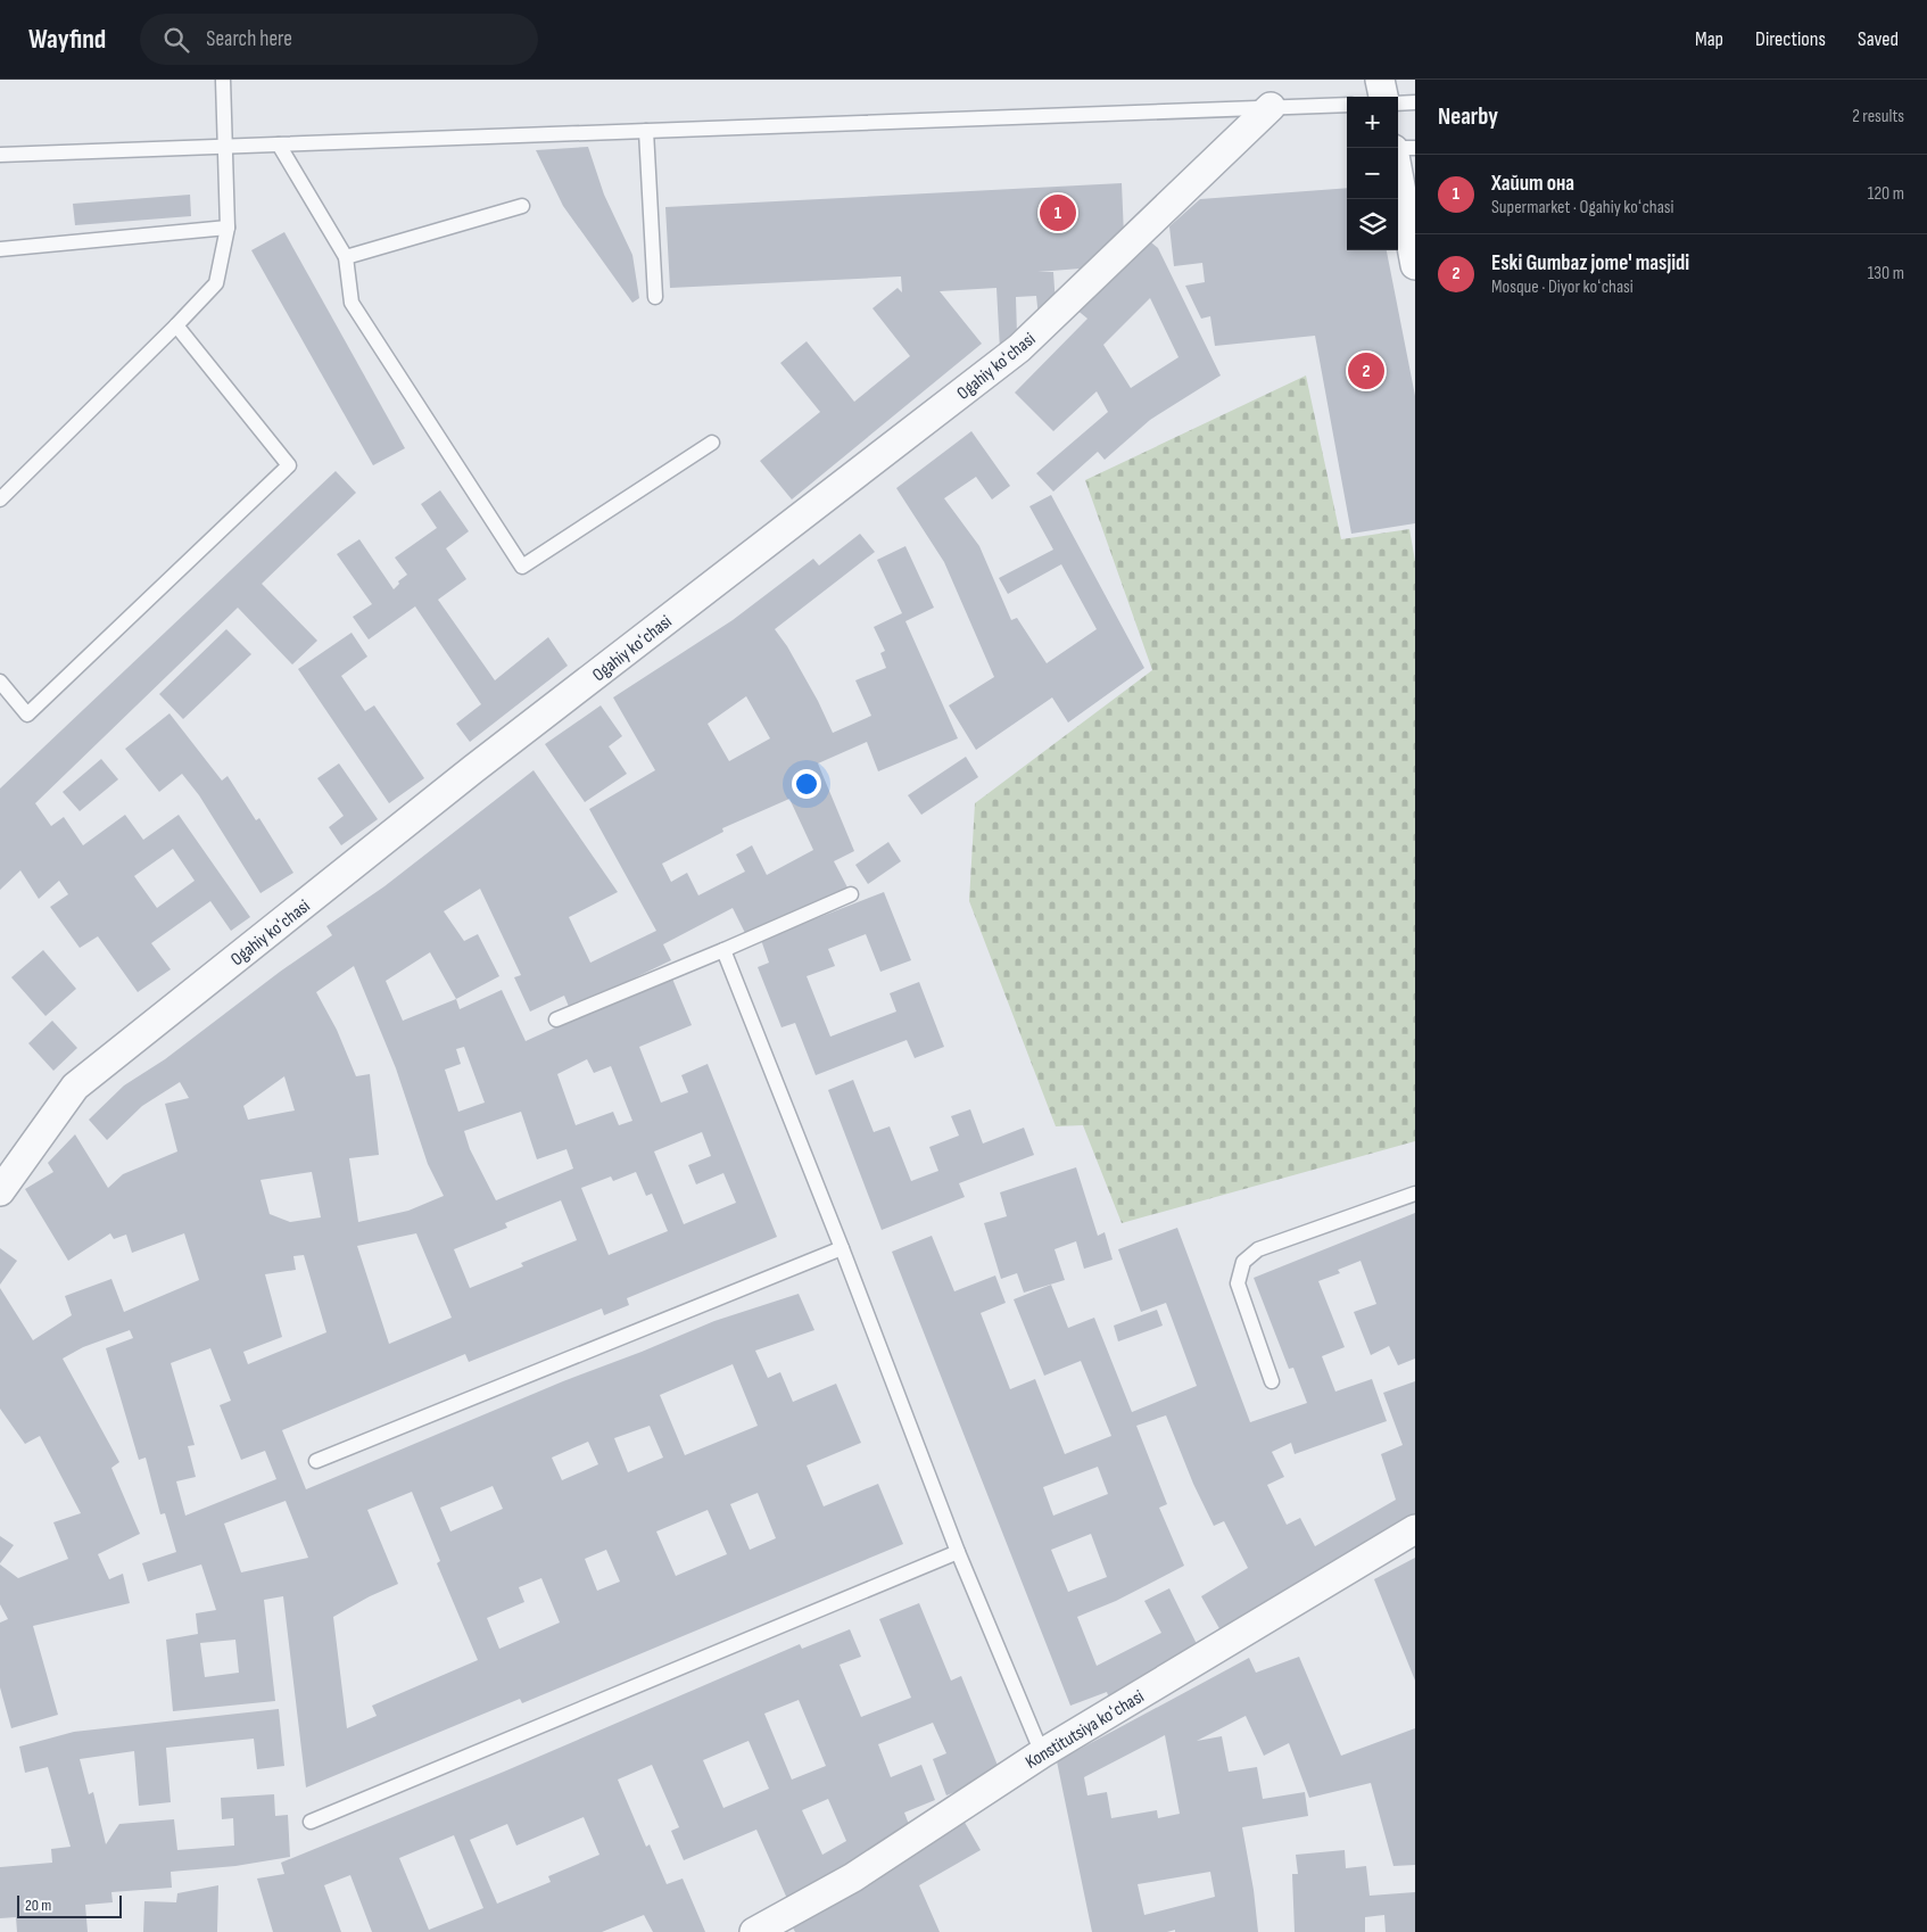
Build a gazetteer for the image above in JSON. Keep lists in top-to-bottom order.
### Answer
{
  "streets": {
    "street": ["Ogahiy koʻchasi", "Konstitutsiya koʻchasi"]
  },
  "scale_bar": "20 m",
  "page": {
    "header": "Wayfind",
    "search": "Search here",
    "nav": ["Map", "Directions", "Saved"],
    "heading": ["Nearby", "2 results"],
    "map_buttons": ["+", "−"],
    "list": [
      {
        "mark": "1",
        "name": "Хайит она",
        "note": "Supermarket · Ogahiy koʻchasi",
        "value": "120 m"
      },
      {
        "mark": "2",
        "name": "Eski Gumbaz jome' masjidi",
        "note": "Mosque · Diyor koʻchasi",
        "value": "130 m"
      }
    ],
    "pins": ["1", "2"],
    "scale": "20 m"
  }
}
